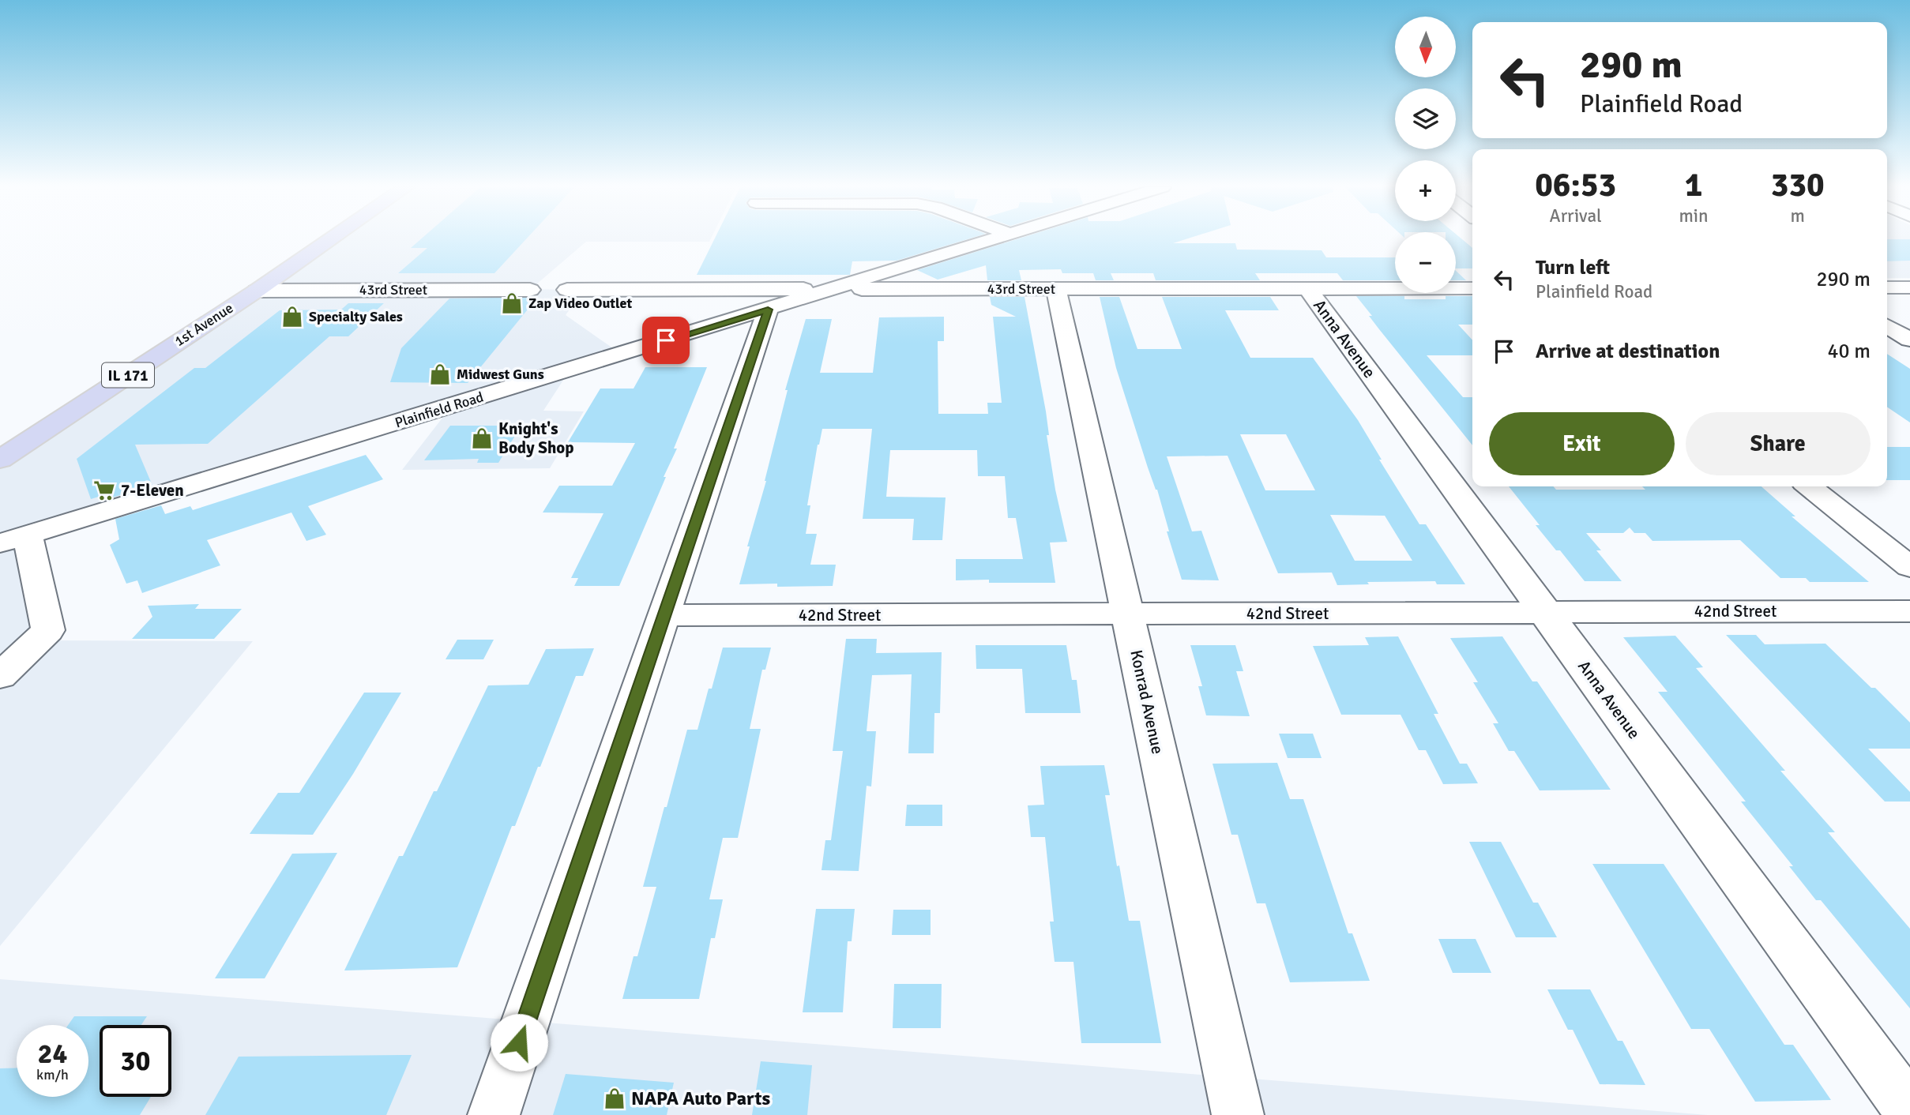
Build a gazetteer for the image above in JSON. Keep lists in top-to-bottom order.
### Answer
{
  "streets": {
    "main road": ["1st Avenue", "IL 171"],
    "street": [
      "43rd Street",
      "Anna Avenue",
      "Plainfield Road",
      "42nd Street",
      "Konrad Avenue"
    ]
  },
  "crossings": [
    ["43rd Street", "1st Avenue"],
    ["43rd Street", "Anna Avenue"],
    ["43rd Street", "Plainfield Road"],
    ["43rd Street", "Konrad Avenue"],
    ["Anna Avenue", "42nd Street"],
    ["42nd Street", "Konrad Avenue"]
  ],
  "places": {
    "shop": [
      "Zap Video Outlet",
      "Specialty Sales",
      "Midwest Guns",
      "Knight's Body Shop",
      "NAPA Auto Parts"
    ],
    "supermarket": ["7-Eleven"]
  },
  "north": "bottom",
  "page": {
    "map_buttons": ["+", "−"],
    "turn": ["290 m", "Plainfield Road"],
    "eta": [
      "06:53",
      "Arrival",
      "1",
      "min",
      "330",
      "m"
    ],
    "list": [
      {
        "name": "Turn left",
        "note": "Plainfield Road",
        "value": "290 m"
      },
      {
        "name": "Arrive at destination",
        "value": "40 m"
      }
    ],
    "buttons": ["Exit", "Share"],
    "speed": "24 km/h",
    "limit": "30"
  }
}
